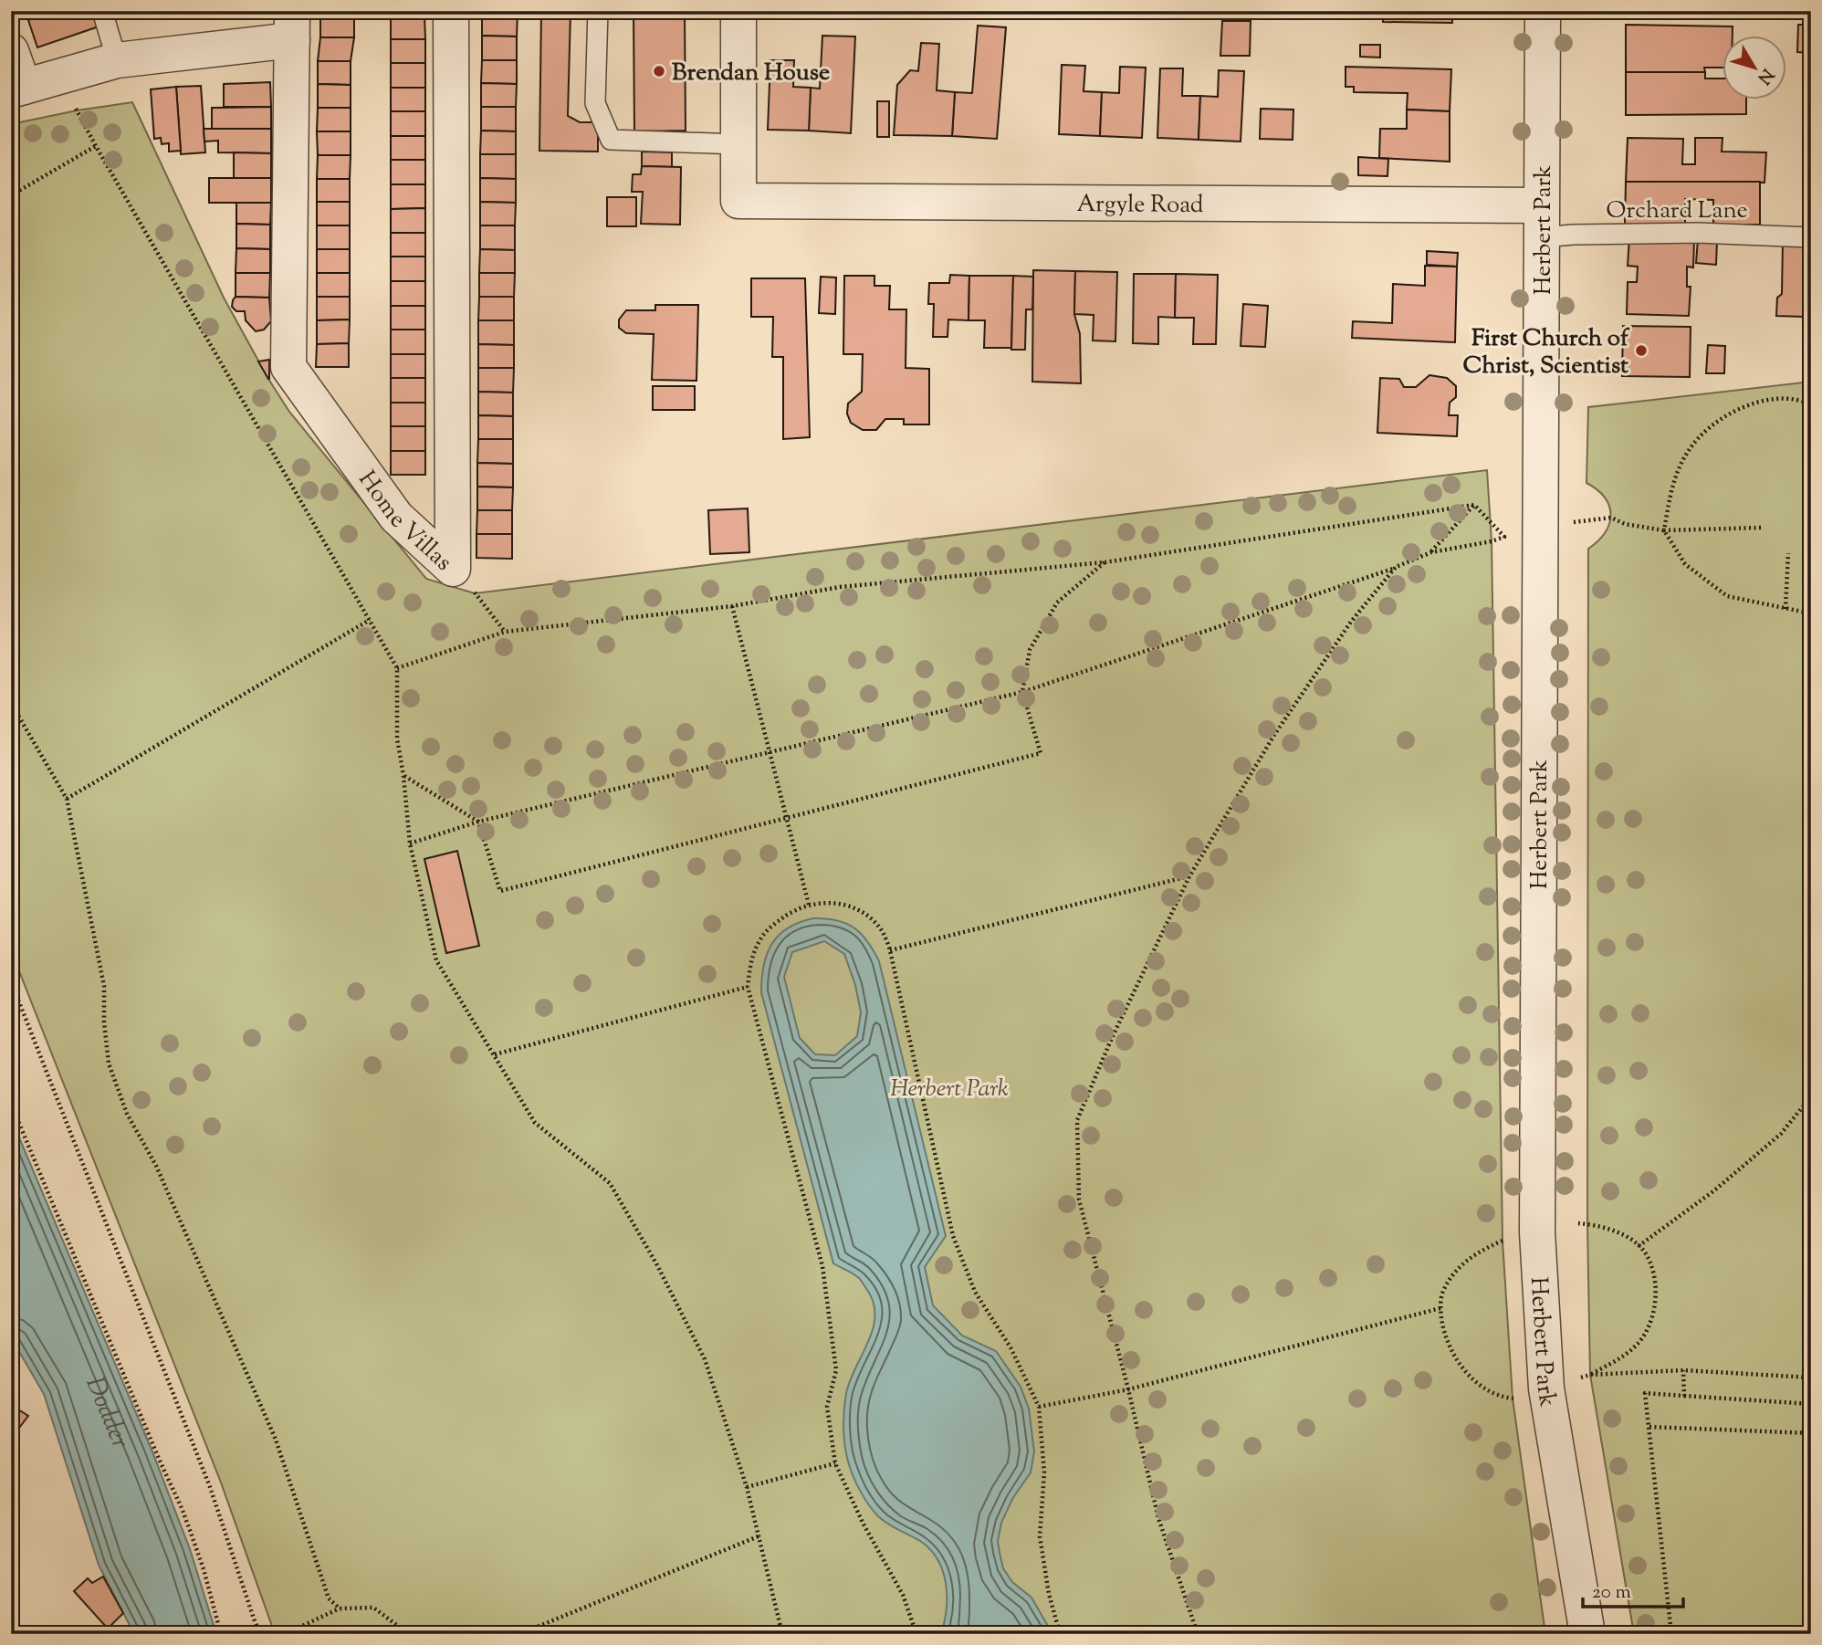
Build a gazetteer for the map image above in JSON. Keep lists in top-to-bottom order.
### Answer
{
  "streets": {
    "street": ["Argyle Road", "Herbert Park", "Home Villas"],
    "lane": ["Orchard Lane"]
  },
  "crossings": [
    ["Argyle Road", "Orchard Lane"],
    ["Argyle Road", "Herbert Park"],
    ["Orchard Lane", "Herbert Park"]
  ],
  "water": ["Dodder"],
  "parks": ["Herbert Park"],
  "places": ["Brendan House", "First Church of Christ, Scientist"],
  "scale_bar": "20 m",
  "north": "bottom right"
}
